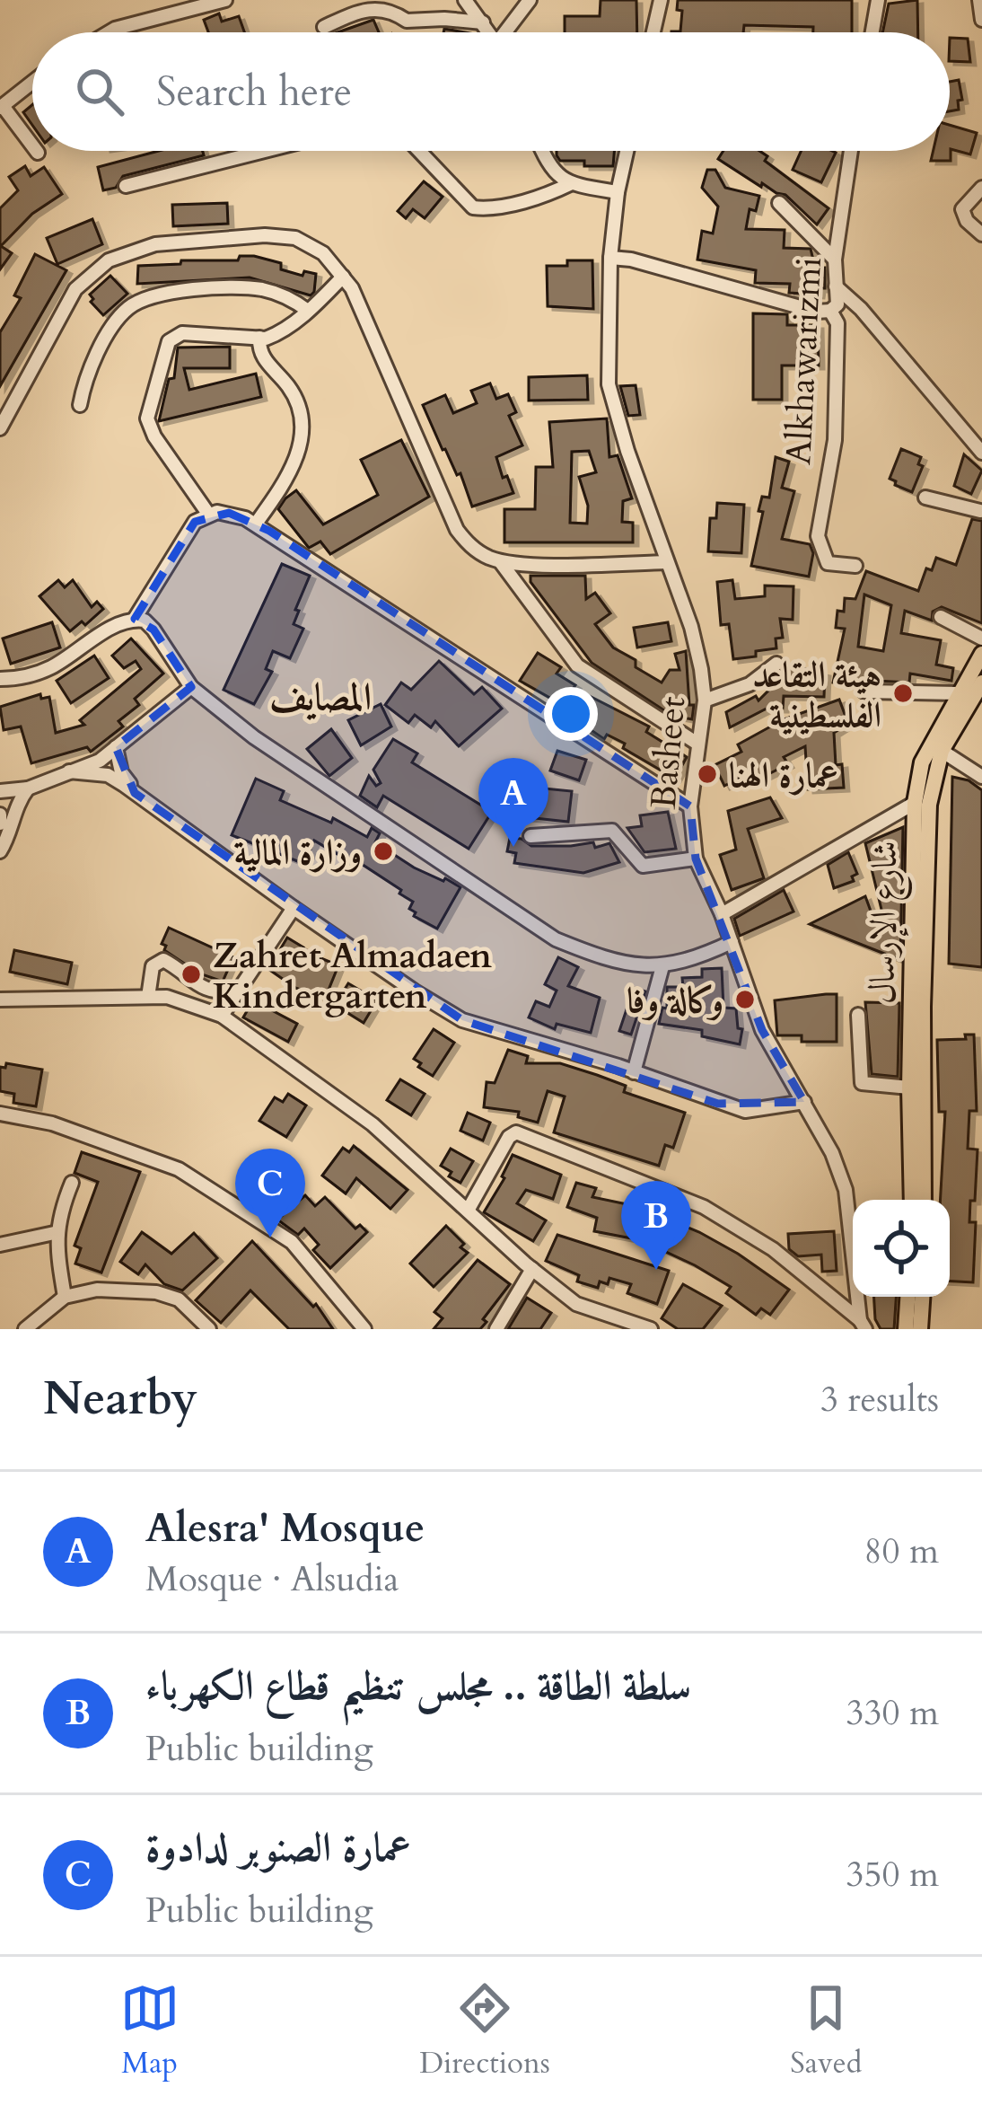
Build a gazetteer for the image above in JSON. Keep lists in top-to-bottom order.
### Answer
{
  "streets": {
    "main road": ["شارع الإرسال"],
    "street": ["Alkhawarizmi", "Basheet"]
  },
  "districts": ["المصايف"],
  "places": [
    "هيئة التقاعد الفلسطينية",
    "عمارة الهنا",
    "وزارة المالية",
    "Zahret Almadaen Kindergarten",
    "وكالة وفا"
  ],
  "page": {
    "search": "Search here",
    "pins": ["A", "C", "B"],
    "heading": ["Nearby", "3 results"],
    "list": [
      {
        "mark": "A",
        "name": "Alesra' Mosque",
        "note": "Mosque · Alsudia",
        "value": "80 m"
      },
      {
        "mark": "B",
        "name": "سلطة الطاقة .. مجلس تنظيم قطاع الكهرباء",
        "note": "Public building",
        "value": "330 m"
      },
      {
        "mark": "C",
        "name": "عمارة الصنوبر لدادوة",
        "note": "Public building",
        "value": "350 m"
      }
    ],
    "nav": ["Map", "Directions", "Saved"]
  }
}
